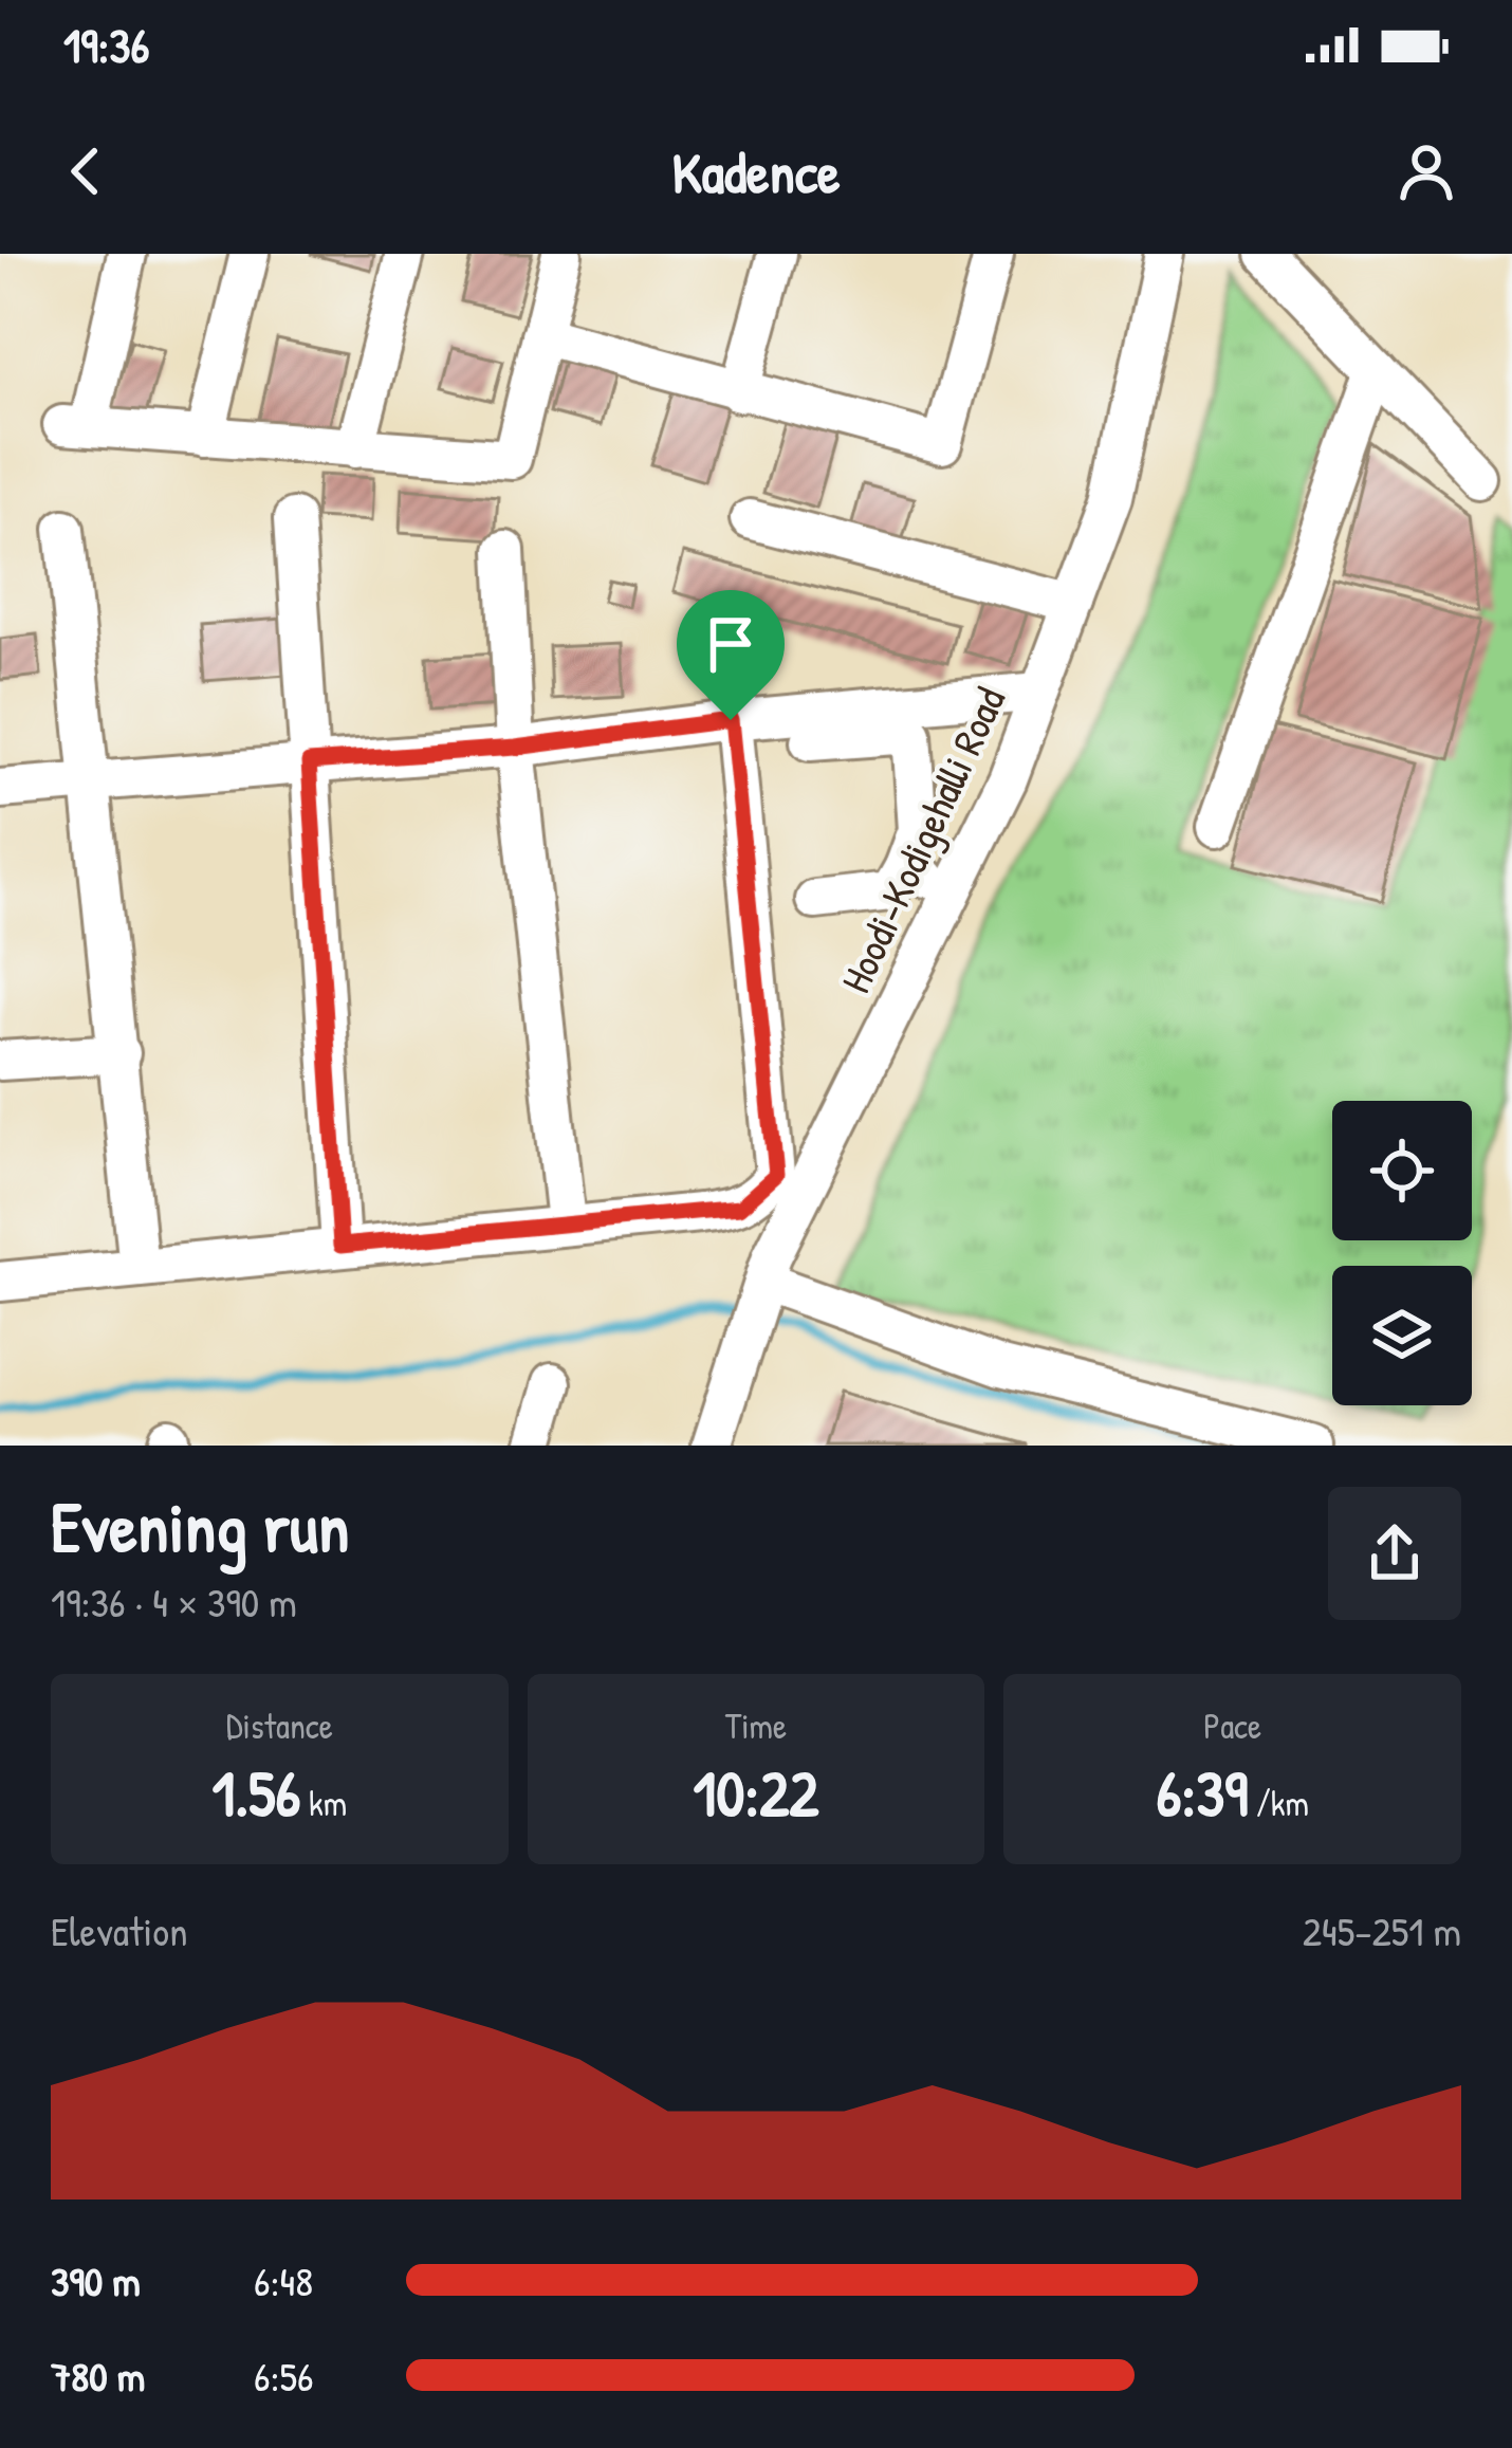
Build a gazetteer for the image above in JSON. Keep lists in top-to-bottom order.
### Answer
{
  "streets": {
    "street": ["Hoodi-Kodigehalli Road"]
  },
  "page": {
    "status": "19:36",
    "header": "Kadence",
    "heading": ["Evening run", "19:36 · 4 × 390 m"],
    "stats": [
      ["Distance", "1.56 km"],
      ["Time", "10:22"],
      ["Pace", "6:39 /km"]
    ],
    "chart": ["Elevation", "245–251 m"],
    "list": [
      {
        "name": "390 m",
        "note": "6:48"
      },
      {
        "name": "780 m",
        "note": "6:56"
      }
    ]
  }
}
